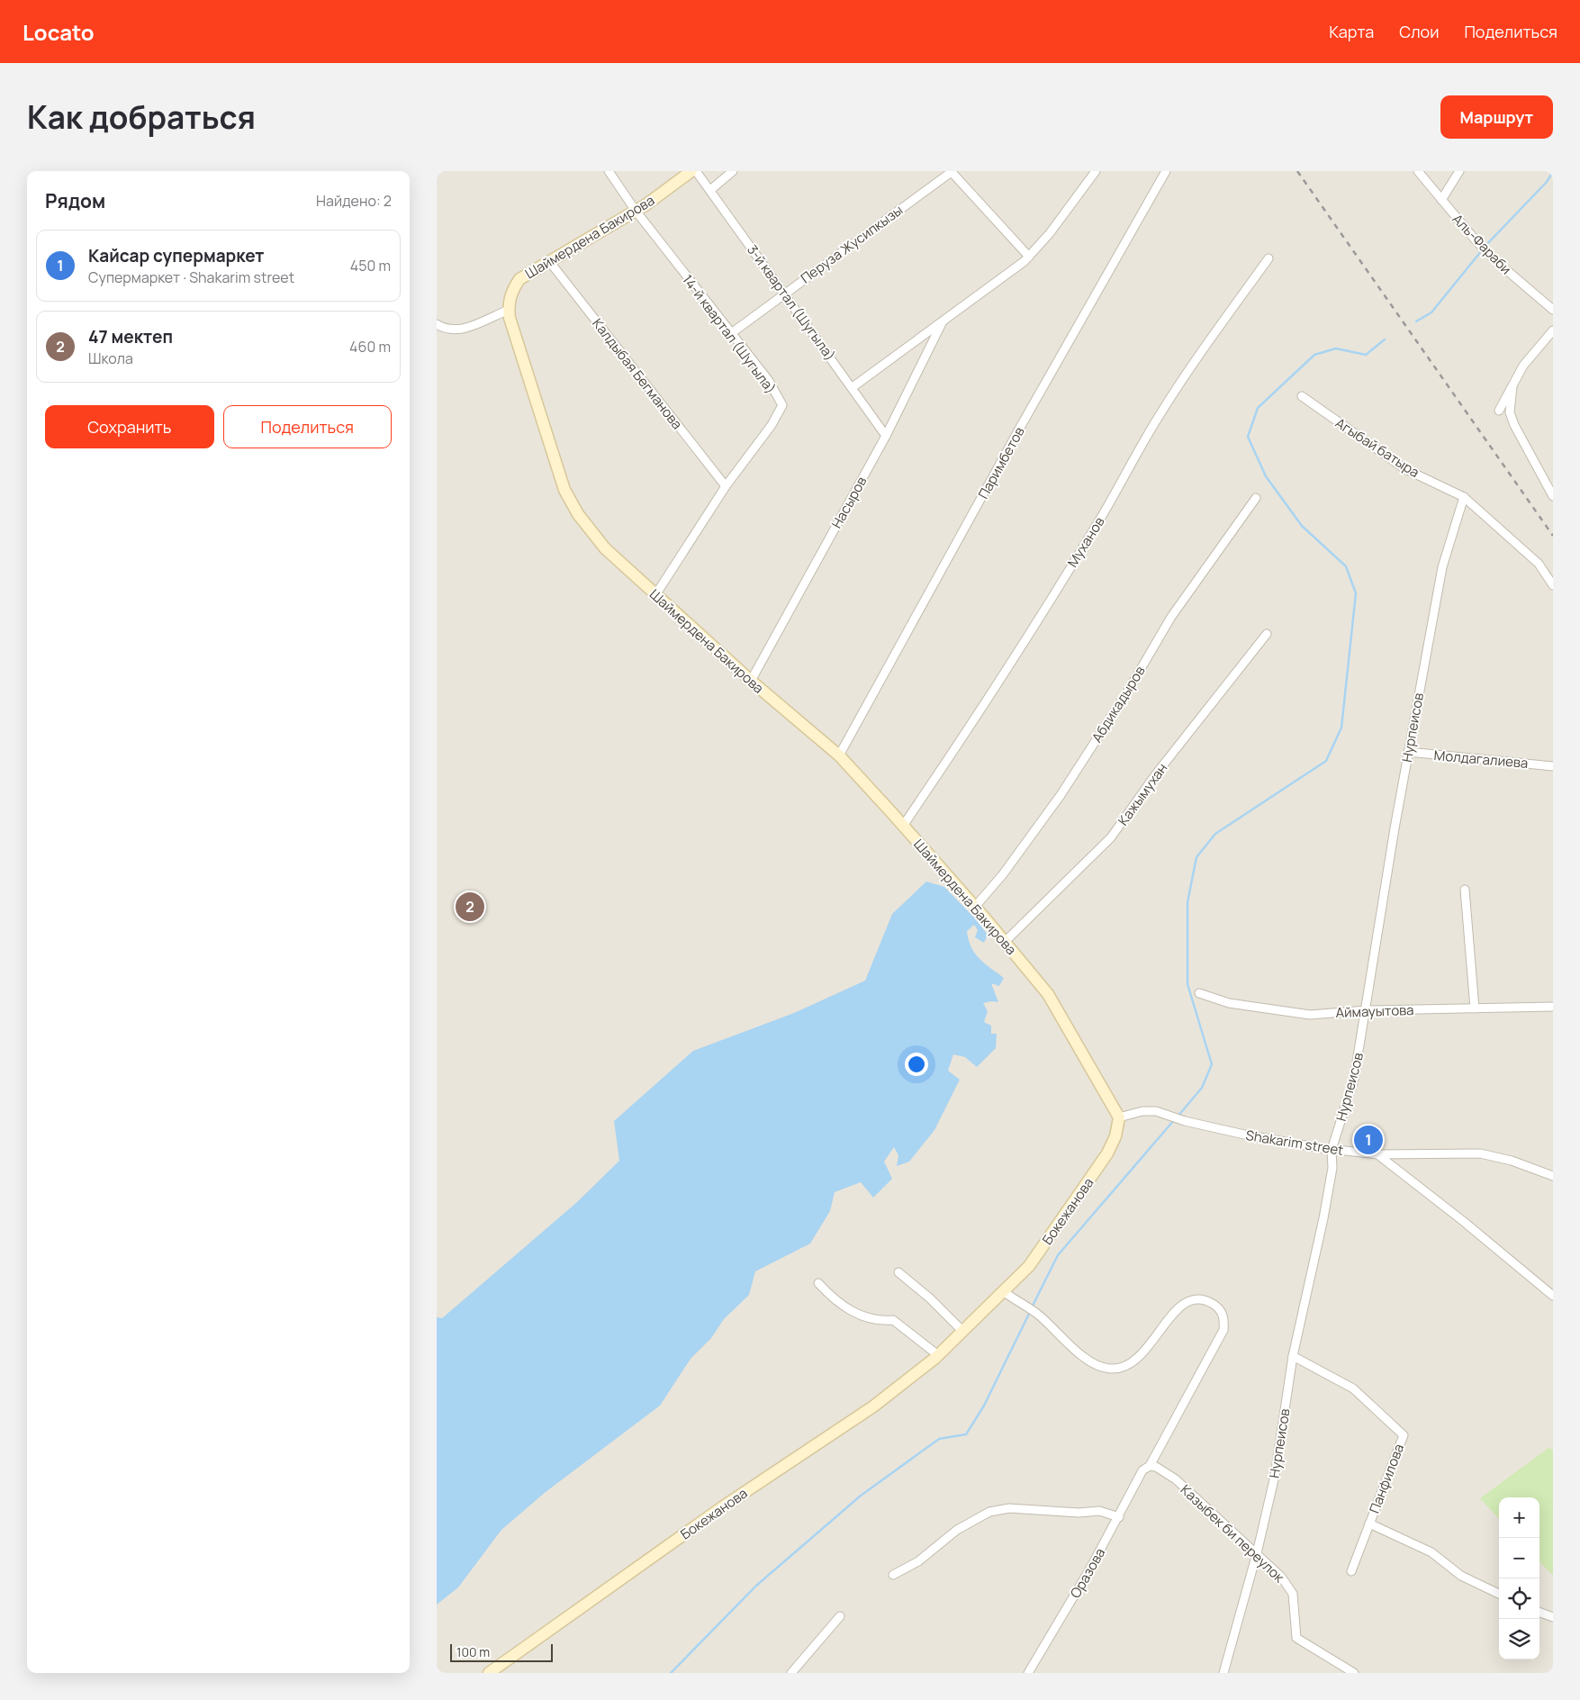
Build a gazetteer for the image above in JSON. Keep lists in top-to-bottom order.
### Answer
{
  "streets": {
    "street": [
      "Шаймердена Бакирова",
      "Перуза Жусипкызы",
      "Аль-Фараби",
      "3-й квартал (Шугыла)",
      "14-й квартал (Шугыла)",
      "Калдыбая Бегманова",
      "Агыбай батыра",
      "Паримбетов",
      "Насыров",
      "Муханов",
      "Абдикадыров",
      "Нурпеисов",
      "Молдагалиева",
      "Кажымухан",
      "Аймауытова",
      "Shakarim street",
      "Бокежанова",
      "Панфилова",
      "Казыбек би переулок",
      "Оразова"
    ]
  },
  "crossings": [
    ["Шаймердена Бакирова", "14-й квартал (Шугыла)"],
    ["Шаймердена Бакирова", "Калдыбая Бегманова"],
    ["Шаймердена Бакирова", "Паримбетов"],
    ["Шаймердена Бакирова", "Насыров"],
    ["Шаймердена Бакирова", "Муханов"],
    ["Шаймердена Бакирова", "Абдикадыров"],
    ["Шаймердена Бакирова", "Кажымухан"],
    ["Шаймердена Бакирова", "Shakarim street"],
    ["Шаймердена Бакирова", "Бокежанова"],
    ["Перуза Жусипкызы", "3-й квартал (Шугыла)"],
    ["Перуза Жусипкызы", "14-й квартал (Шугыла)"],
    ["3-й квартал (Шугыла)", "Насыров"],
    ["14-й квартал (Шугыла)", "Калдыбая Бегманова"],
    ["Агыбай батыра", "Нурпеисов"],
    ["Нурпеисов", "Молдагалиева"],
    ["Нурпеисов", "Аймауытова"],
    ["Нурпеисов", "Shakarim street"],
    ["Нурпеисов", "Панфилова"],
    ["Нурпеисов", "Казыбек би переулок"],
    ["Shakarim street", "Бокежанова"],
    ["Бокежанова", "Оразова"],
    ["Казыбек би переулок", "Оразова"]
  ],
  "scale_bar": "100 m",
  "page": {
    "header": "Locato",
    "nav": ["Карта", "Слои", "Поделиться"],
    "title": "Как добраться",
    "buttons": [
      "Маршрут",
      ["Сохранить", "Поделиться"]
    ],
    "heading": ["Рядом", "Найдено: 2"],
    "list": [
      {
        "mark": "1",
        "name": "Кайсар супермаркет",
        "note": "Супермаркет · Shakarim street",
        "value": "450 m"
      },
      {
        "mark": "2",
        "name": "47 мектеп",
        "note": "Школа",
        "value": "460 m"
      }
    ],
    "pins": ["2", "1"],
    "map_buttons": ["+", "−"],
    "scale": "100 m"
  }
}
